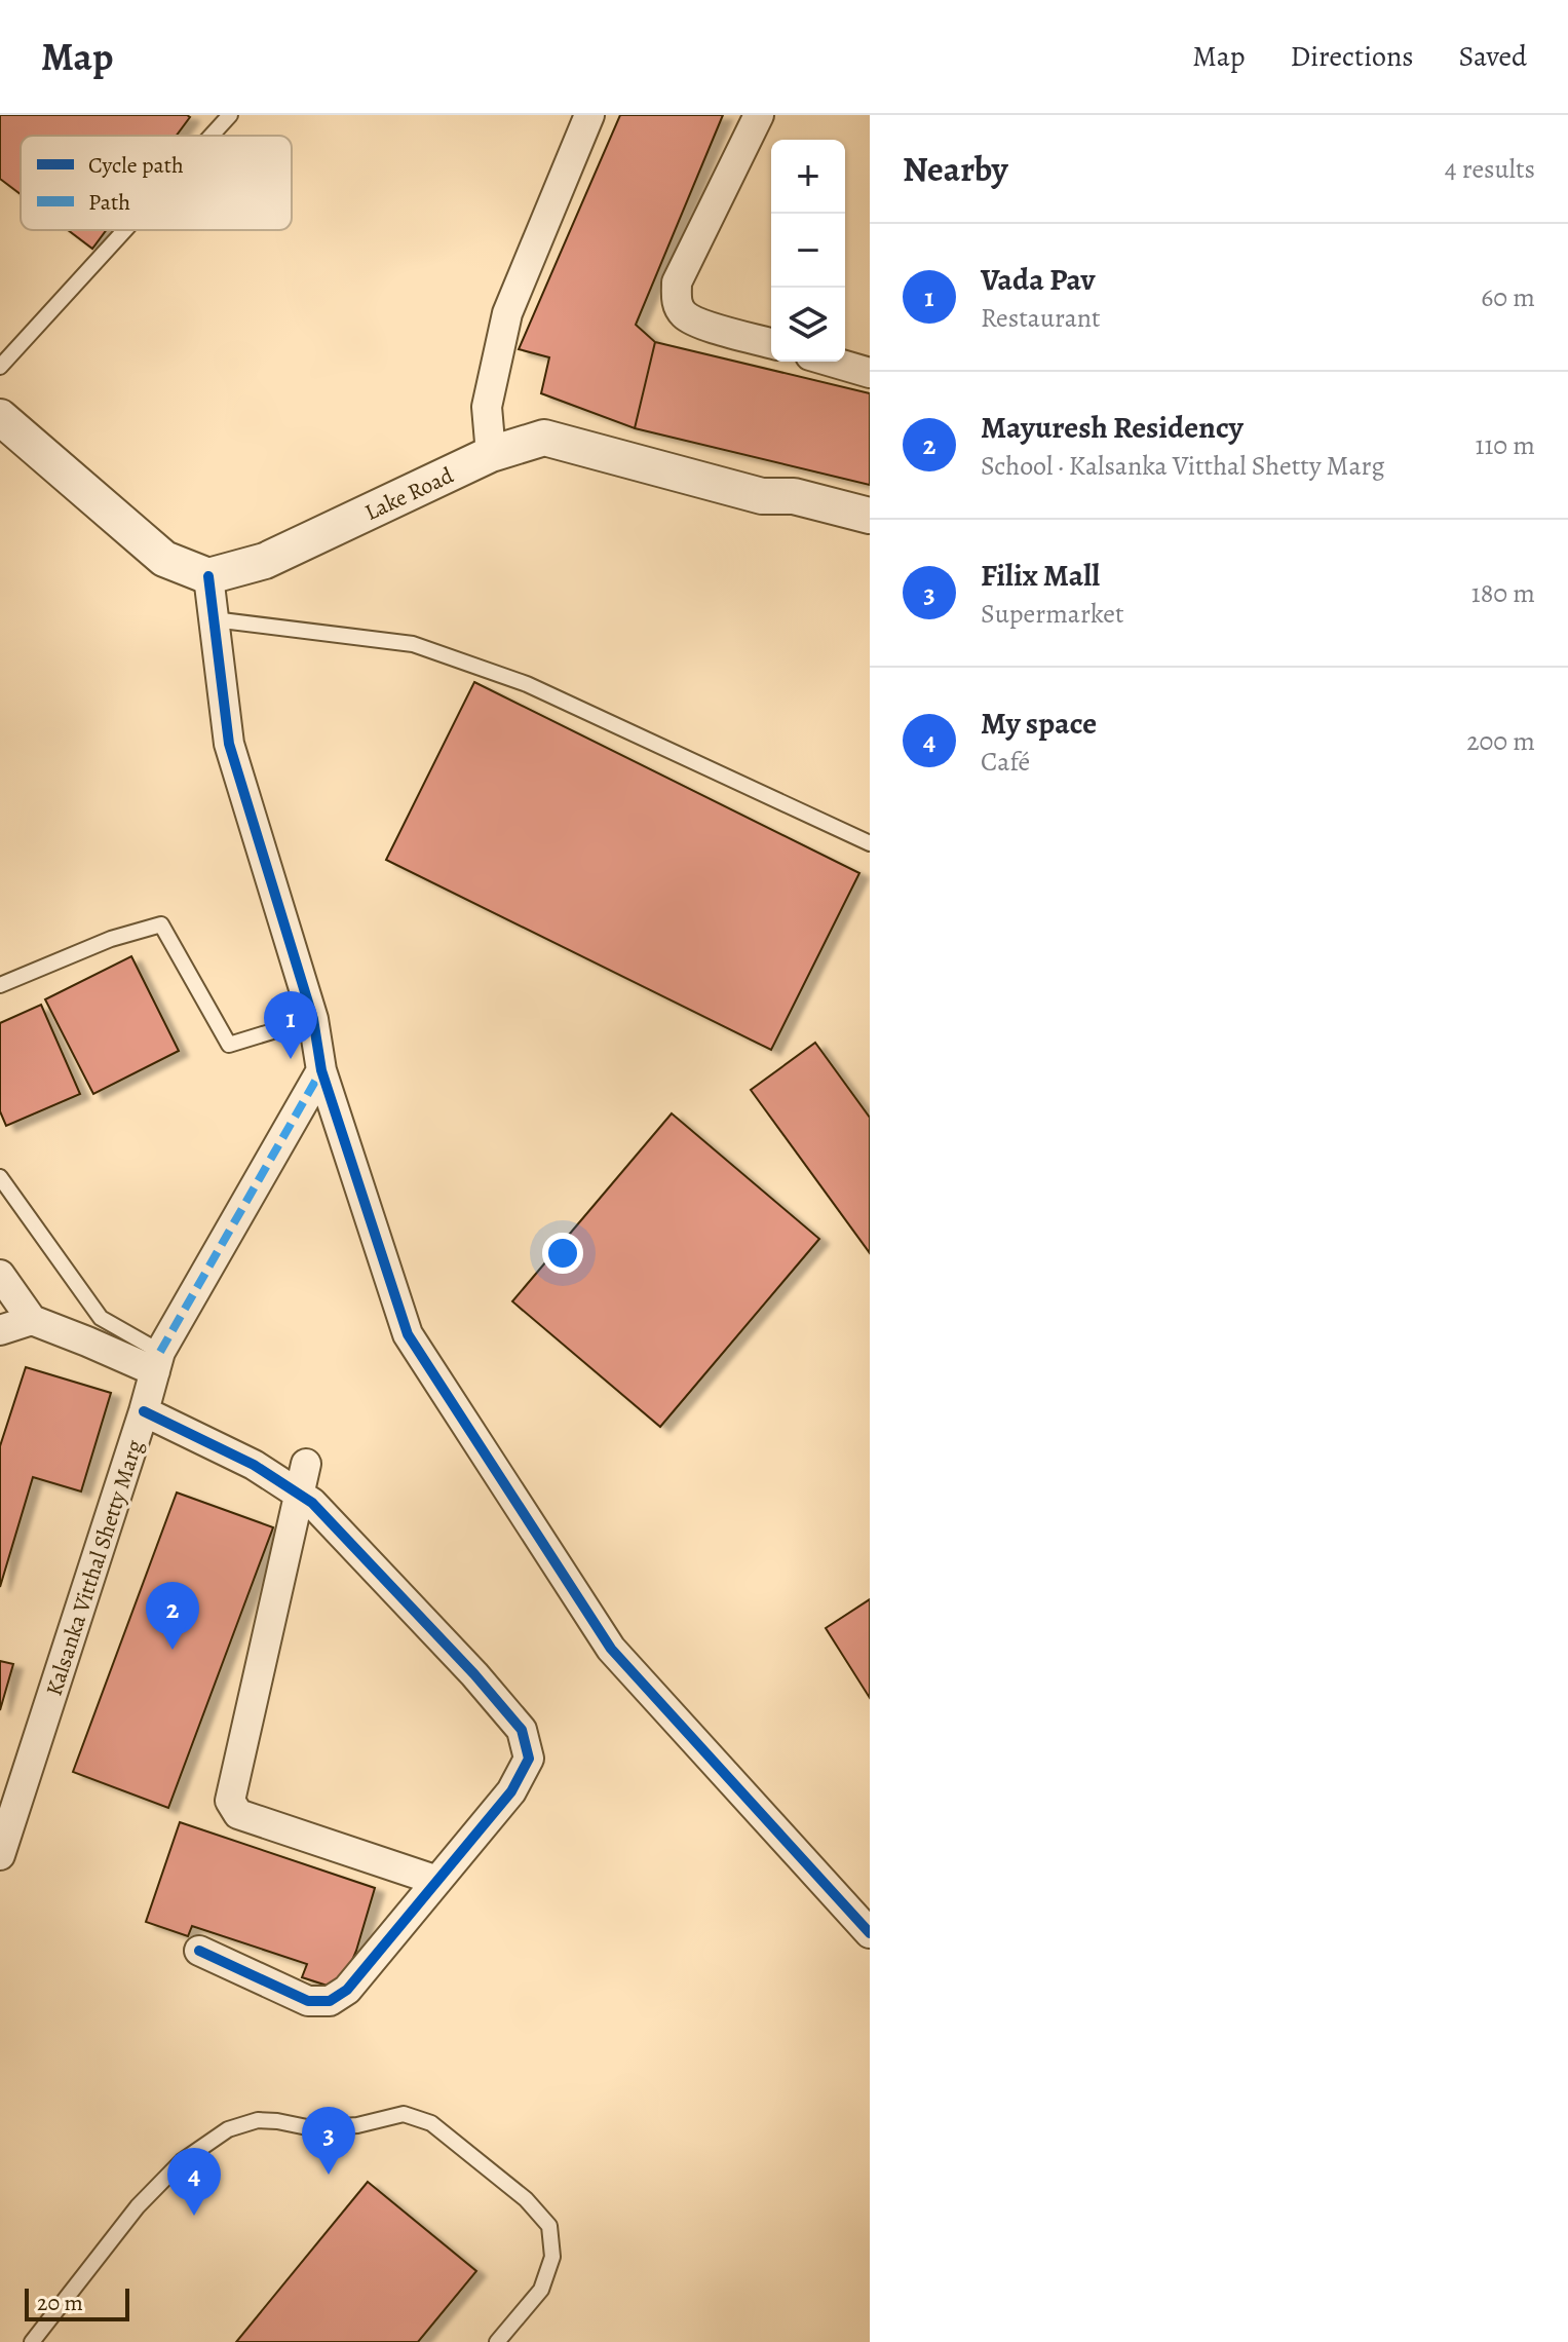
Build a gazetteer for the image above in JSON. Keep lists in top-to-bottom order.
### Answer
{
  "streets": {
    "street": ["Lake Road", "Kalsanka Vitthal Shetty Marg"]
  },
  "legend": ["Cycle path", "Path"],
  "scale_bar": "20 m",
  "page": {
    "header": "Map",
    "nav": ["Map", "Directions", "Saved"],
    "heading": ["Nearby", "4 results"],
    "map_buttons": ["+", "−"],
    "list": [
      {
        "mark": "1",
        "name": "Vada Pav",
        "note": "Restaurant",
        "value": "60 m"
      },
      {
        "mark": "2",
        "name": "Mayuresh Residency",
        "note": "School · Kalsanka Vitthal Shetty Marg",
        "value": "110 m"
      },
      {
        "mark": "3",
        "name": "Filix Mall",
        "note": "Supermarket",
        "value": "180 m"
      },
      {
        "mark": "4",
        "name": "My space",
        "note": "Café",
        "value": "200 m"
      }
    ],
    "pins": [
      "1",
      "2",
      "3",
      "4"
    ],
    "scale": "20 m"
  }
}
